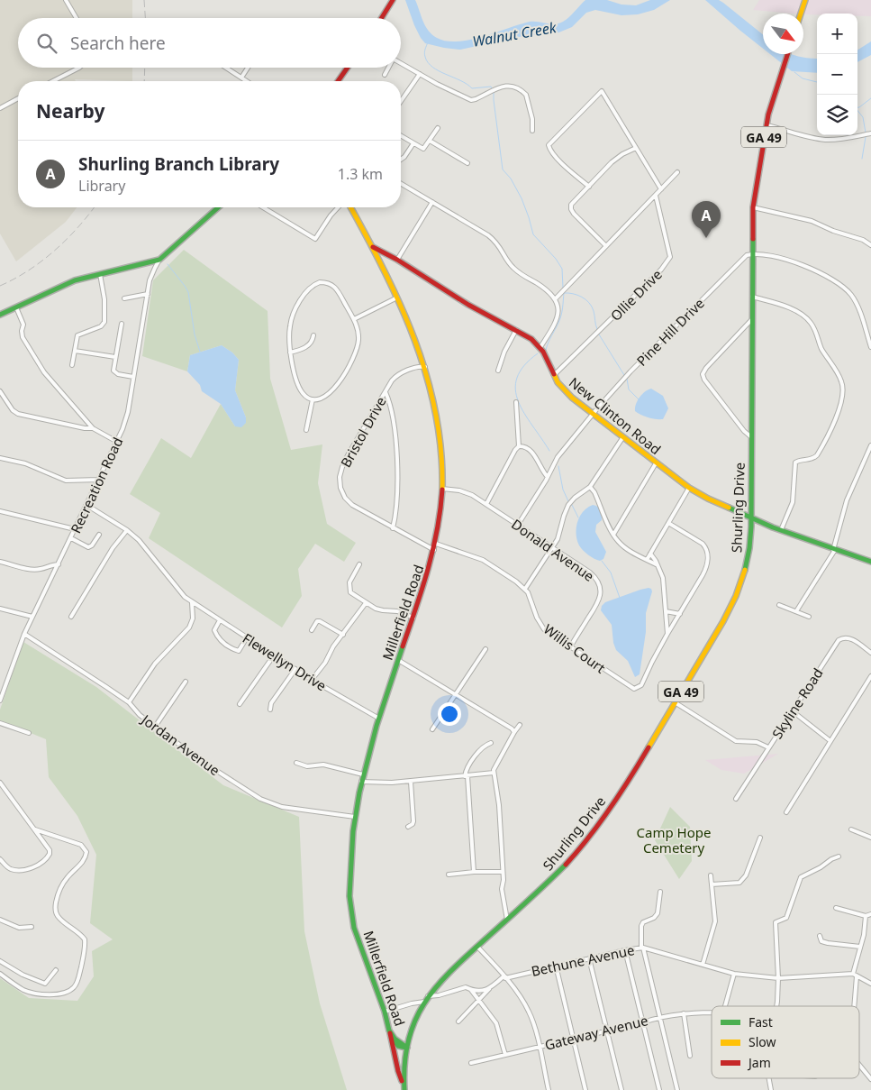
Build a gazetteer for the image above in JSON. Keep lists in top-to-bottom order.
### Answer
{
  "streets": {
    "main road": [
      "GA 49",
      "New Clinton Road",
      "Shurling Drive",
      "Millerfield Road"
    ],
    "street": [
      "Ollie Drive",
      "Pine Hill Drive",
      "Bristol Drive",
      "Recreation Road",
      "Donald Avenue",
      "Willis Court",
      "Flewellyn Drive",
      "Skyline Road",
      "Jordan Avenue",
      "Bethune Avenue",
      "Gateway Avenue"
    ]
  },
  "crossings": [
    ["GA 49", "Shurling Drive"],
    ["GA 49", "Millerfield Road"],
    ["Ollie Drive", "New Clinton Road"],
    ["Pine Hill Drive", "New Clinton Road"],
    ["Pine Hill Drive", "Shurling Drive"],
    ["Pine Hill Drive", "Donald Avenue"],
    ["New Clinton Road", "Shurling Drive"],
    ["New Clinton Road", "Millerfield Road"],
    ["Bristol Drive", "Millerfield Road"],
    ["Recreation Road", "Flewellyn Drive"],
    ["Recreation Road", "Jordan Avenue"],
    ["Shurling Drive", "Millerfield Road"],
    ["Donald Avenue", "Millerfield Road"],
    ["Donald Avenue", "Willis Court"],
    ["Millerfield Road", "Flewellyn Drive"],
    ["Millerfield Road", "Jordan Avenue"]
  ],
  "water": ["Walnut Creek"],
  "parks": ["Camp Hope Cemetery"],
  "legend": ["Fast", "Slow", "Jam"],
  "north": "bottom right",
  "page": {
    "map_buttons": ["+", "−"],
    "search": "Search here",
    "heading": "Nearby",
    "list": [
      {
        "mark": "A",
        "name": "Shurling Branch Library",
        "note": "Library",
        "value": "1.3 km"
      }
    ],
    "pins": "A"
  }
}
